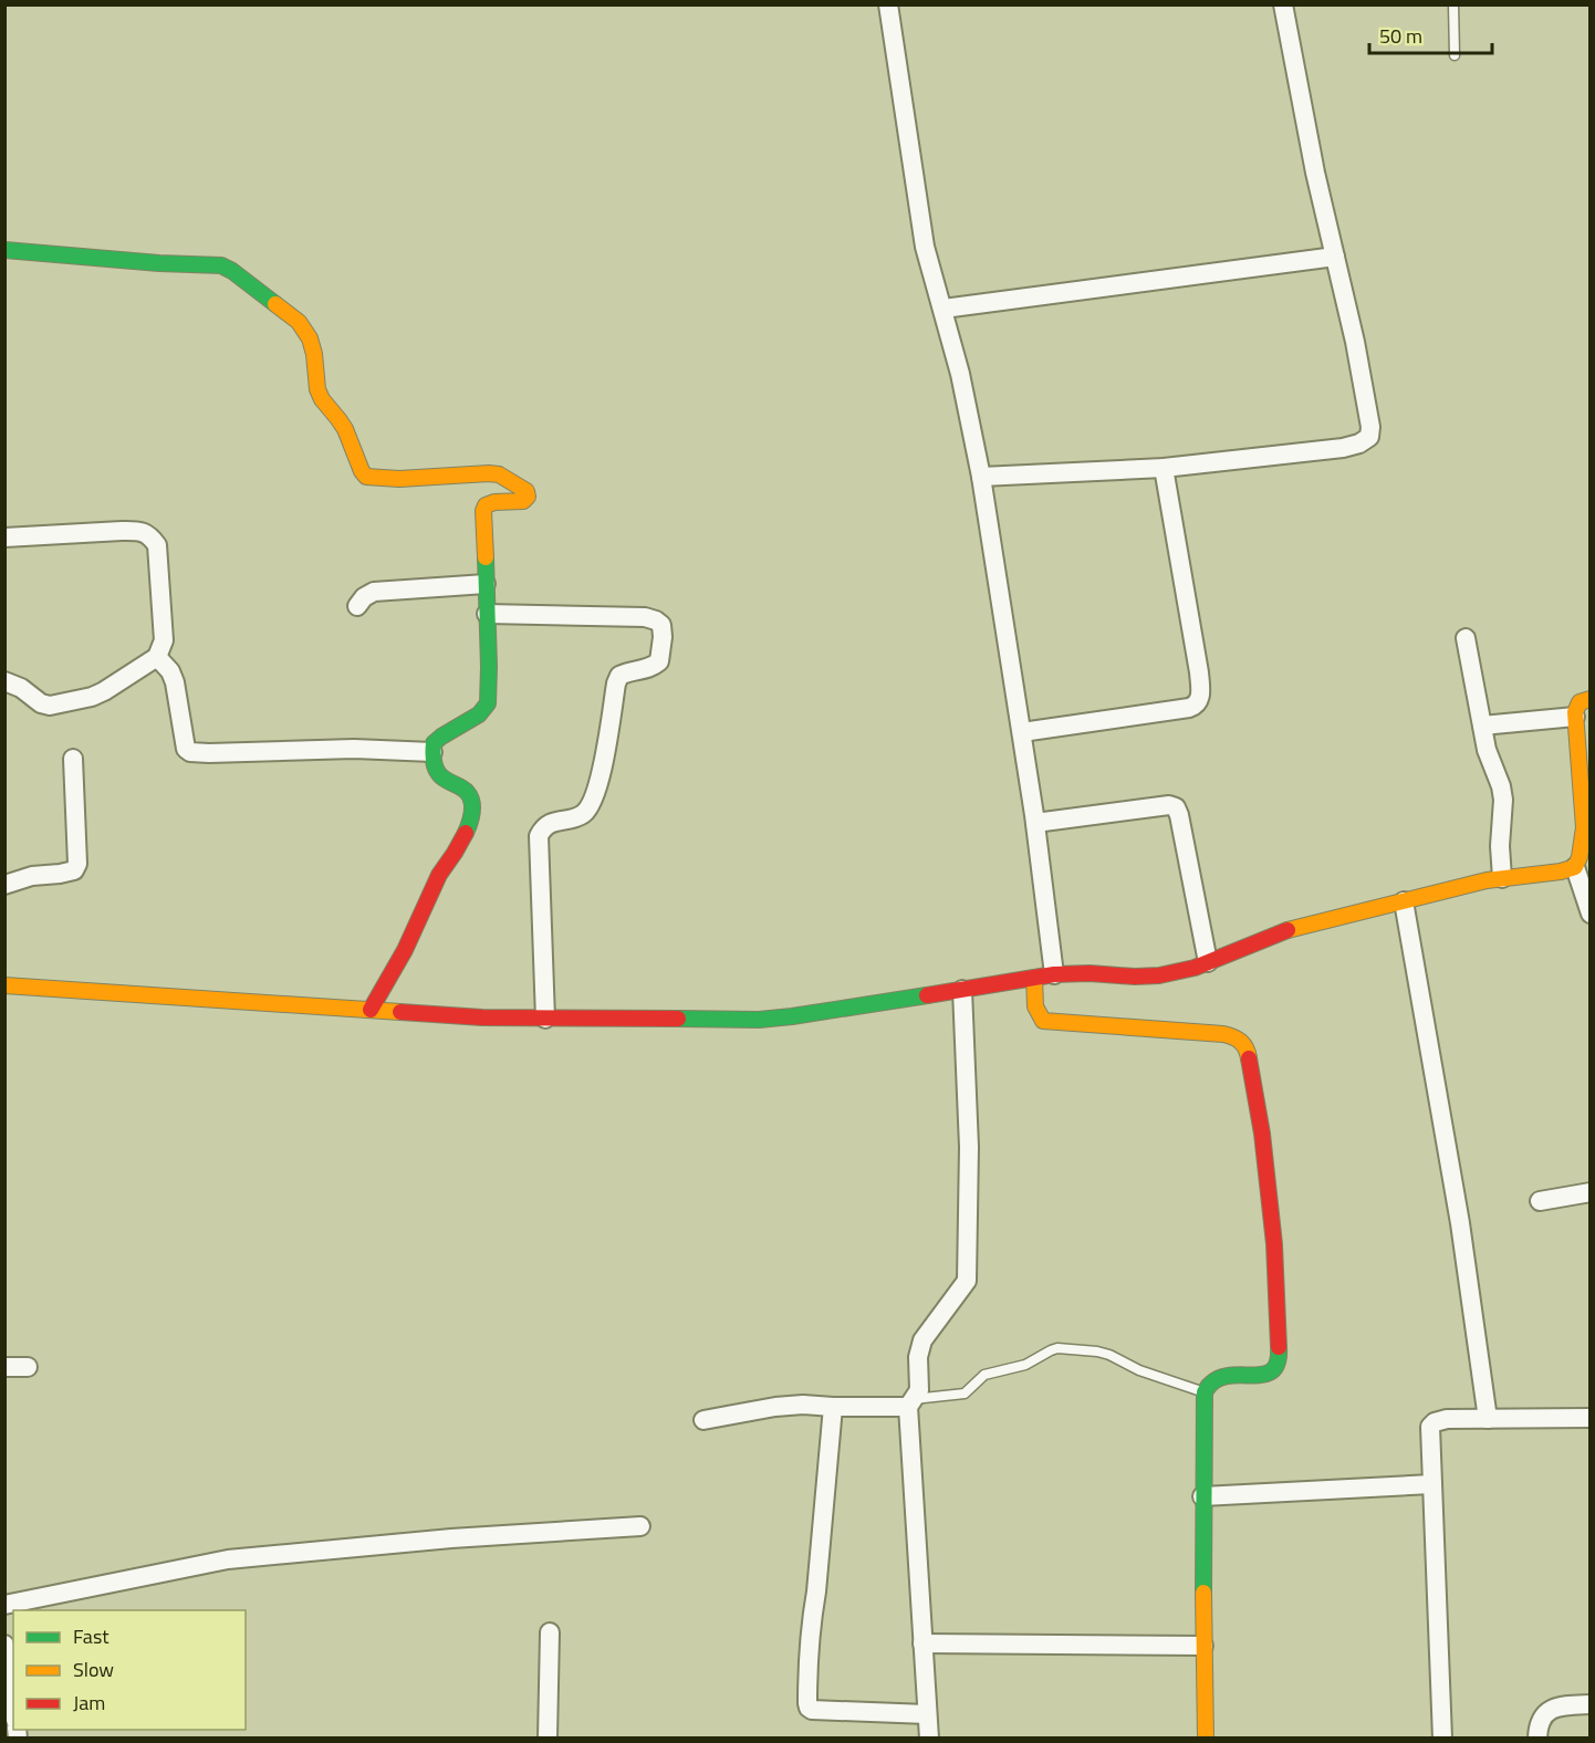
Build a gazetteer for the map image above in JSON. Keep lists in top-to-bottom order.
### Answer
{
  "legend": ["Fast", "Slow", "Jam"],
  "scale_bar": "50 m"
}
